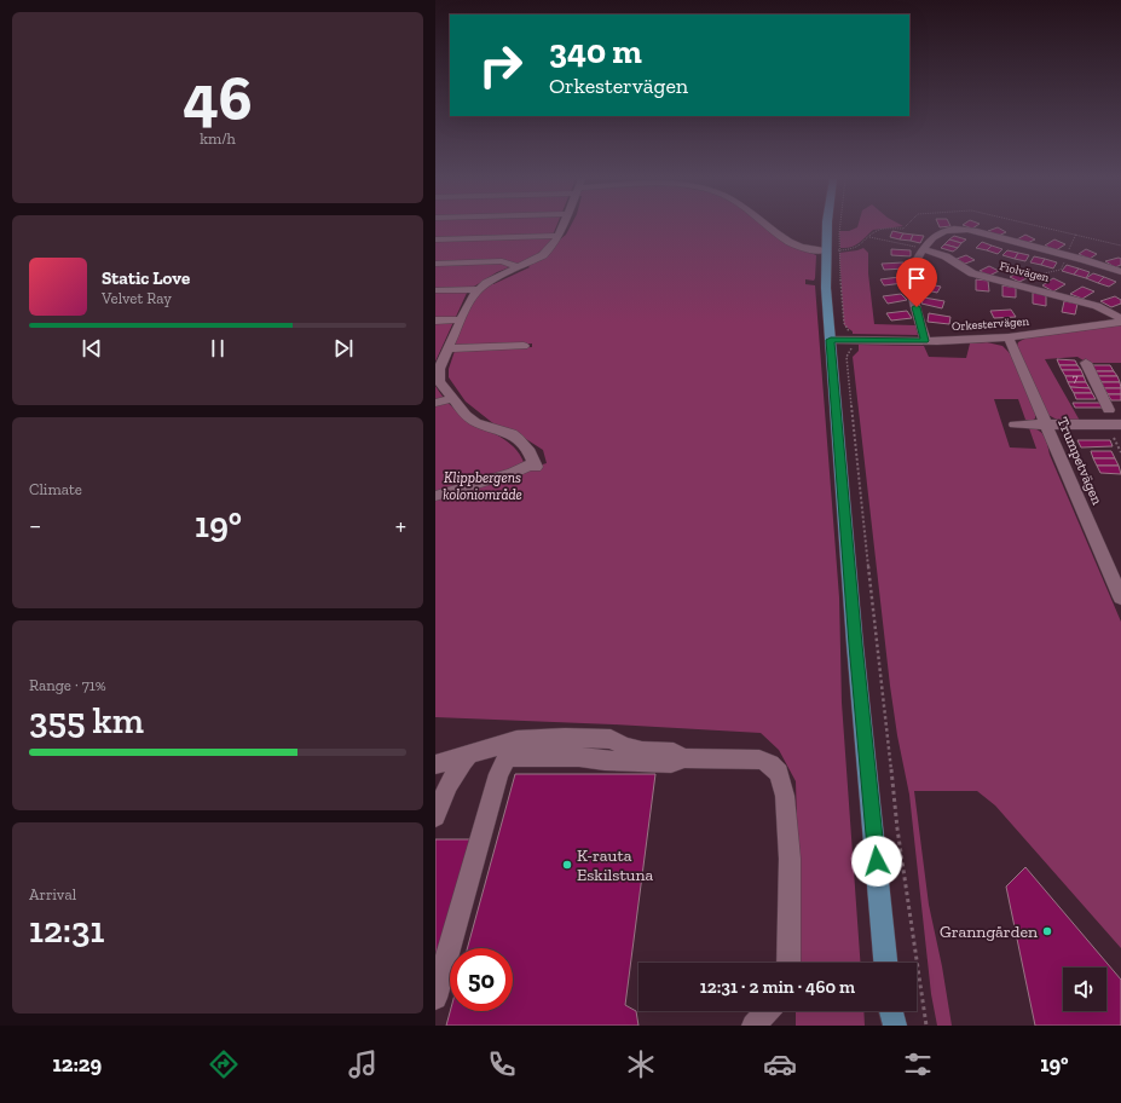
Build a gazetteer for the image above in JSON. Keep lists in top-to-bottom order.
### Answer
{
  "streets": {
    "street": ["Fiolvägen", "Orkestervägen", "Trumpetvägen"]
  },
  "crossings": [
    ["Fiolvägen", "Orkestervägen"],
    ["Orkestervägen", "Trumpetvägen"]
  ],
  "parks": ["Klippbergens koloniområde"],
  "places": ["K-rauta Eskilstuna", "Granngården"],
  "house_numbers": ["7"],
  "page": {
    "tile": [
      ["46", "km/h"],
      "Climate",
      ["Range · 71%", "355 km"],
      ["Arrival", "12:31"]
    ],
    "turn": ["340 m", "Orkestervägen"],
    "song": ["Static Love", "Velvet Ray"],
    "heat": ["−", "19°", "+"],
    "limit": "50",
    "trip": "12:31 · 2 min · 460 m",
    "tabs": ["12:29", "19°"]
  }
}
